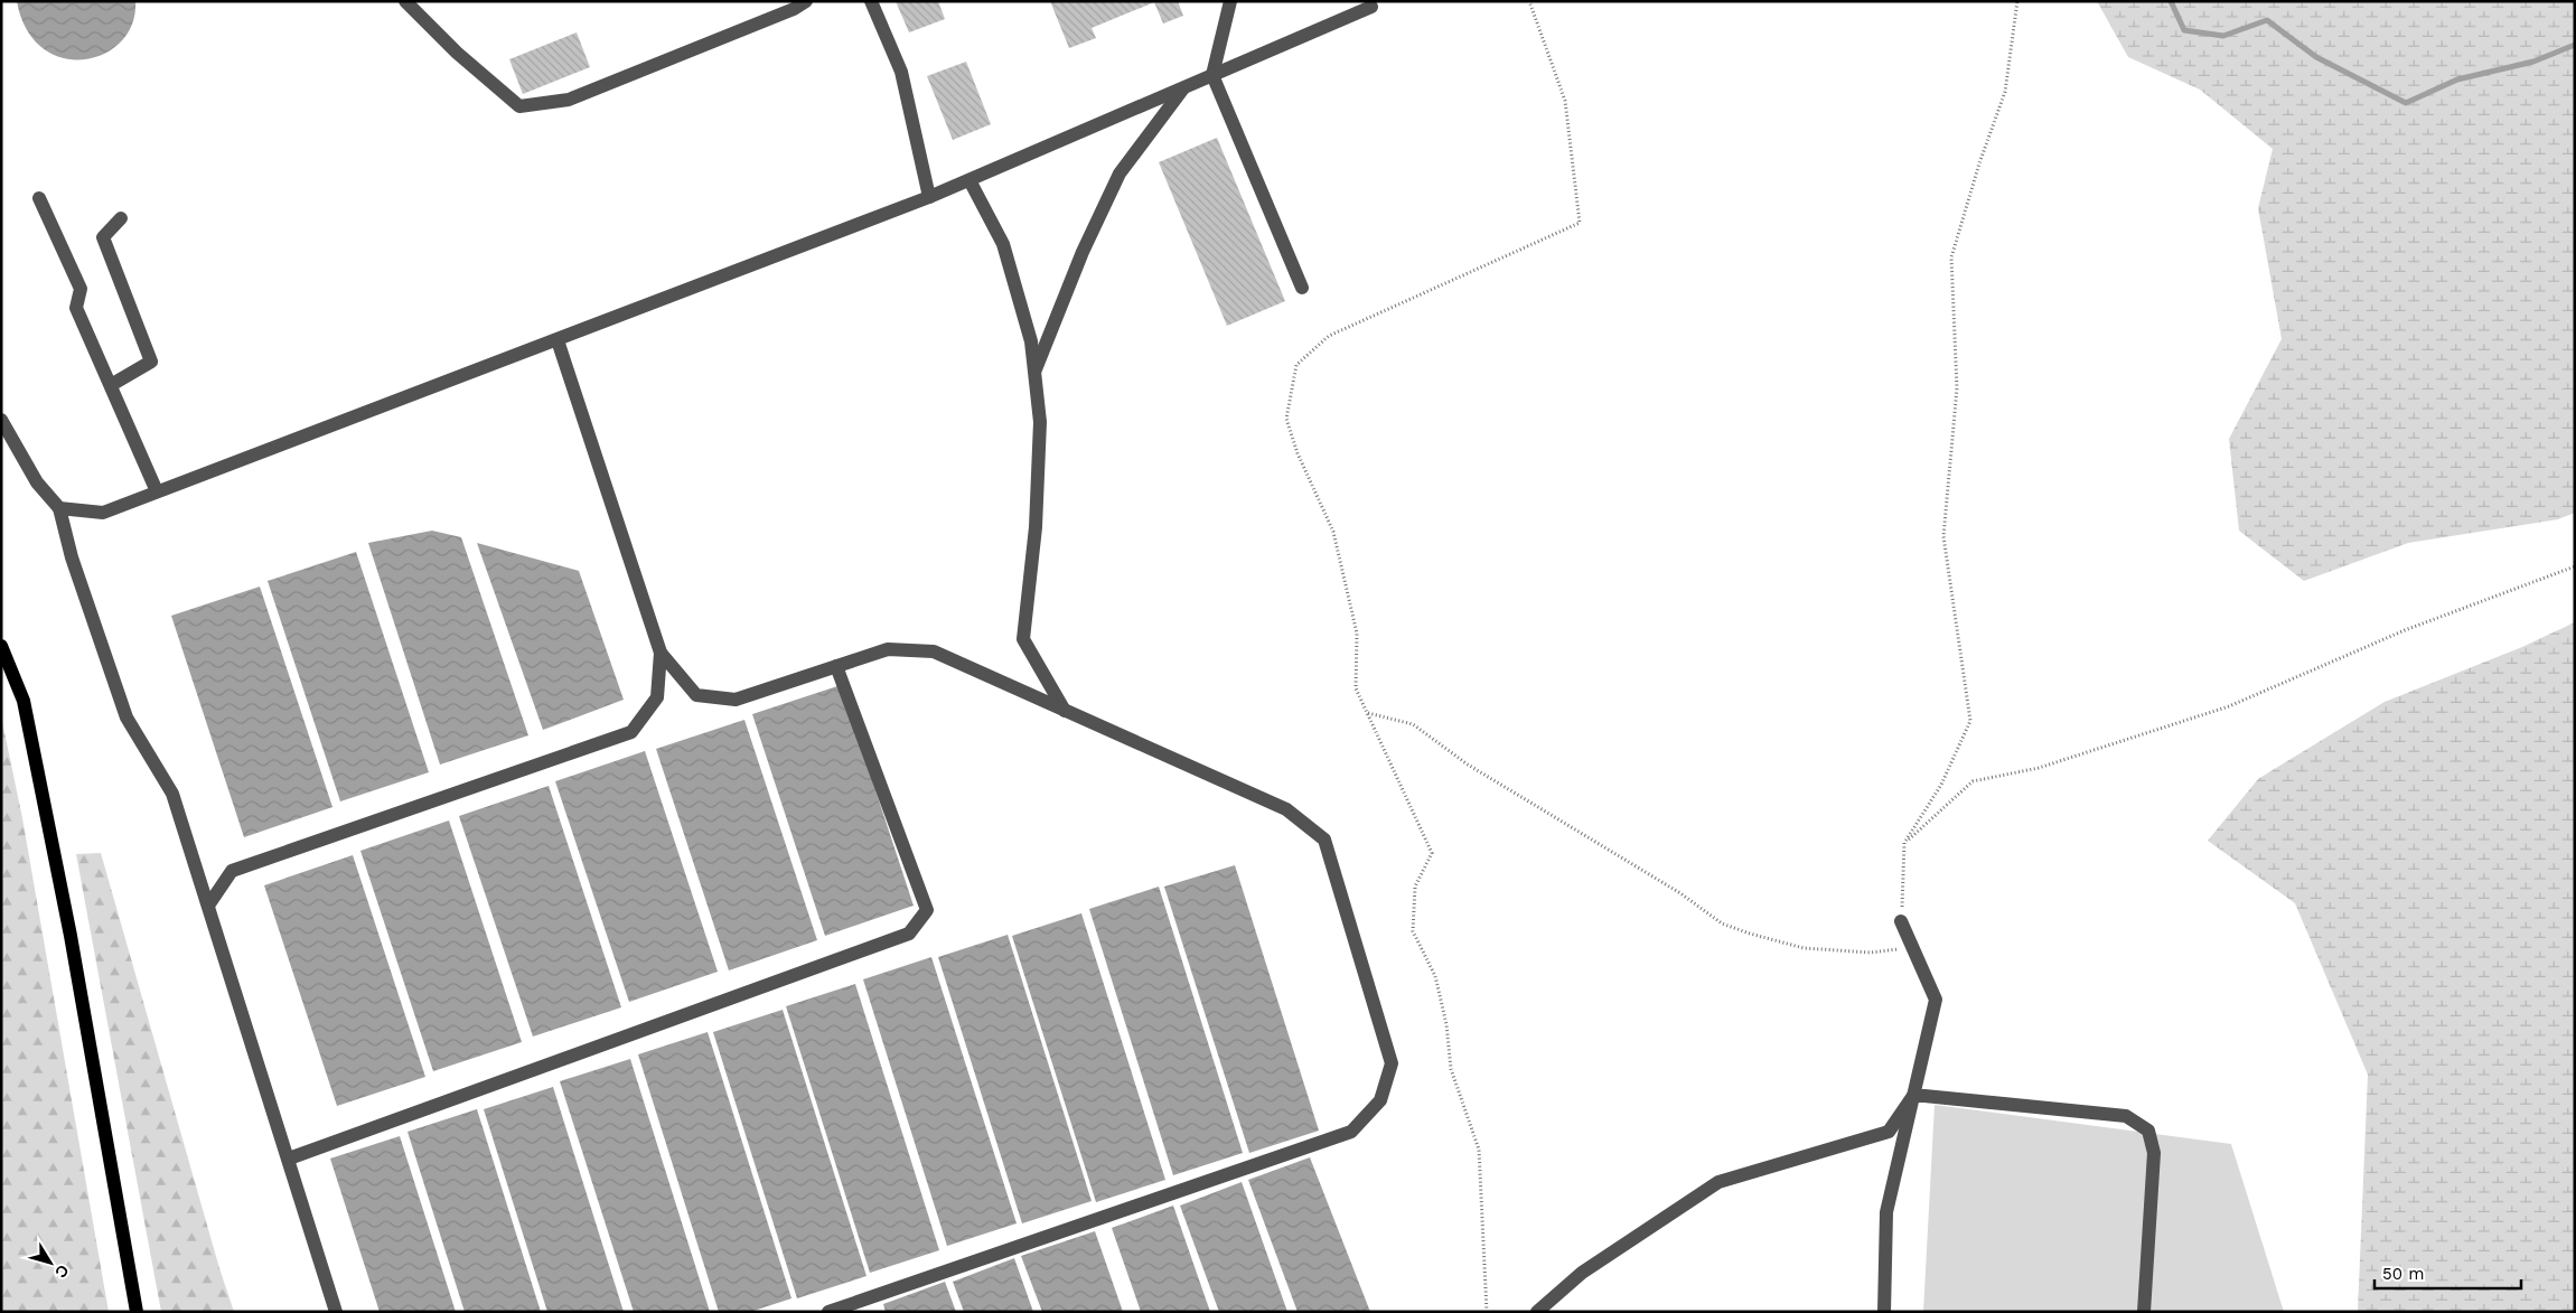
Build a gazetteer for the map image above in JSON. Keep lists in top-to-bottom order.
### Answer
{
  "scale_bar": "50 m",
  "north": "bottom right"
}
